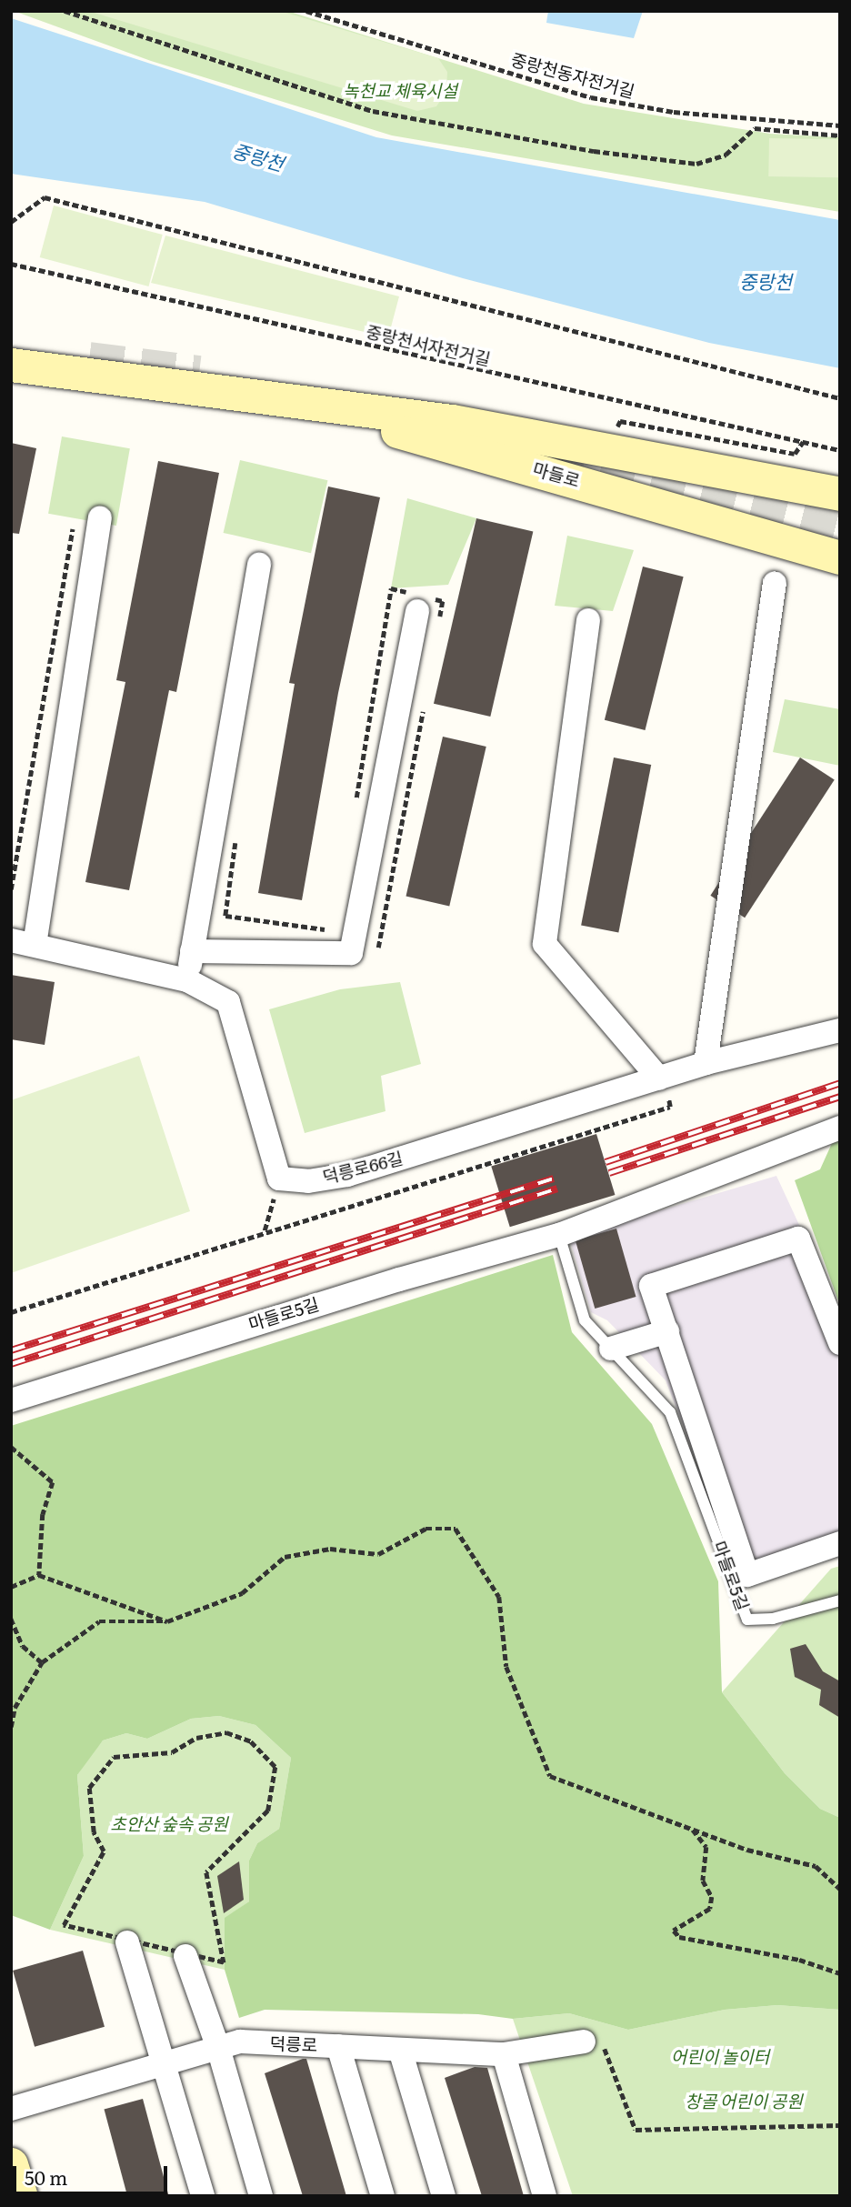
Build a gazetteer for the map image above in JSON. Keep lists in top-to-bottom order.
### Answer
{
  "streets": {
    "main road": ["마들로"],
    "street": ["덕릉로66길", "마들로5길", "덕릉로"],
    "path": ["중랑천동자전거길", "중랑천서자전거길"]
  },
  "water": ["중랑천"],
  "parks": [
    "녹천교 체육시설",
    "초안산 숲속 공원",
    "어린이 놀이터",
    "창골 어린이 공원"
  ],
  "scale_bar": "50 m"
}
